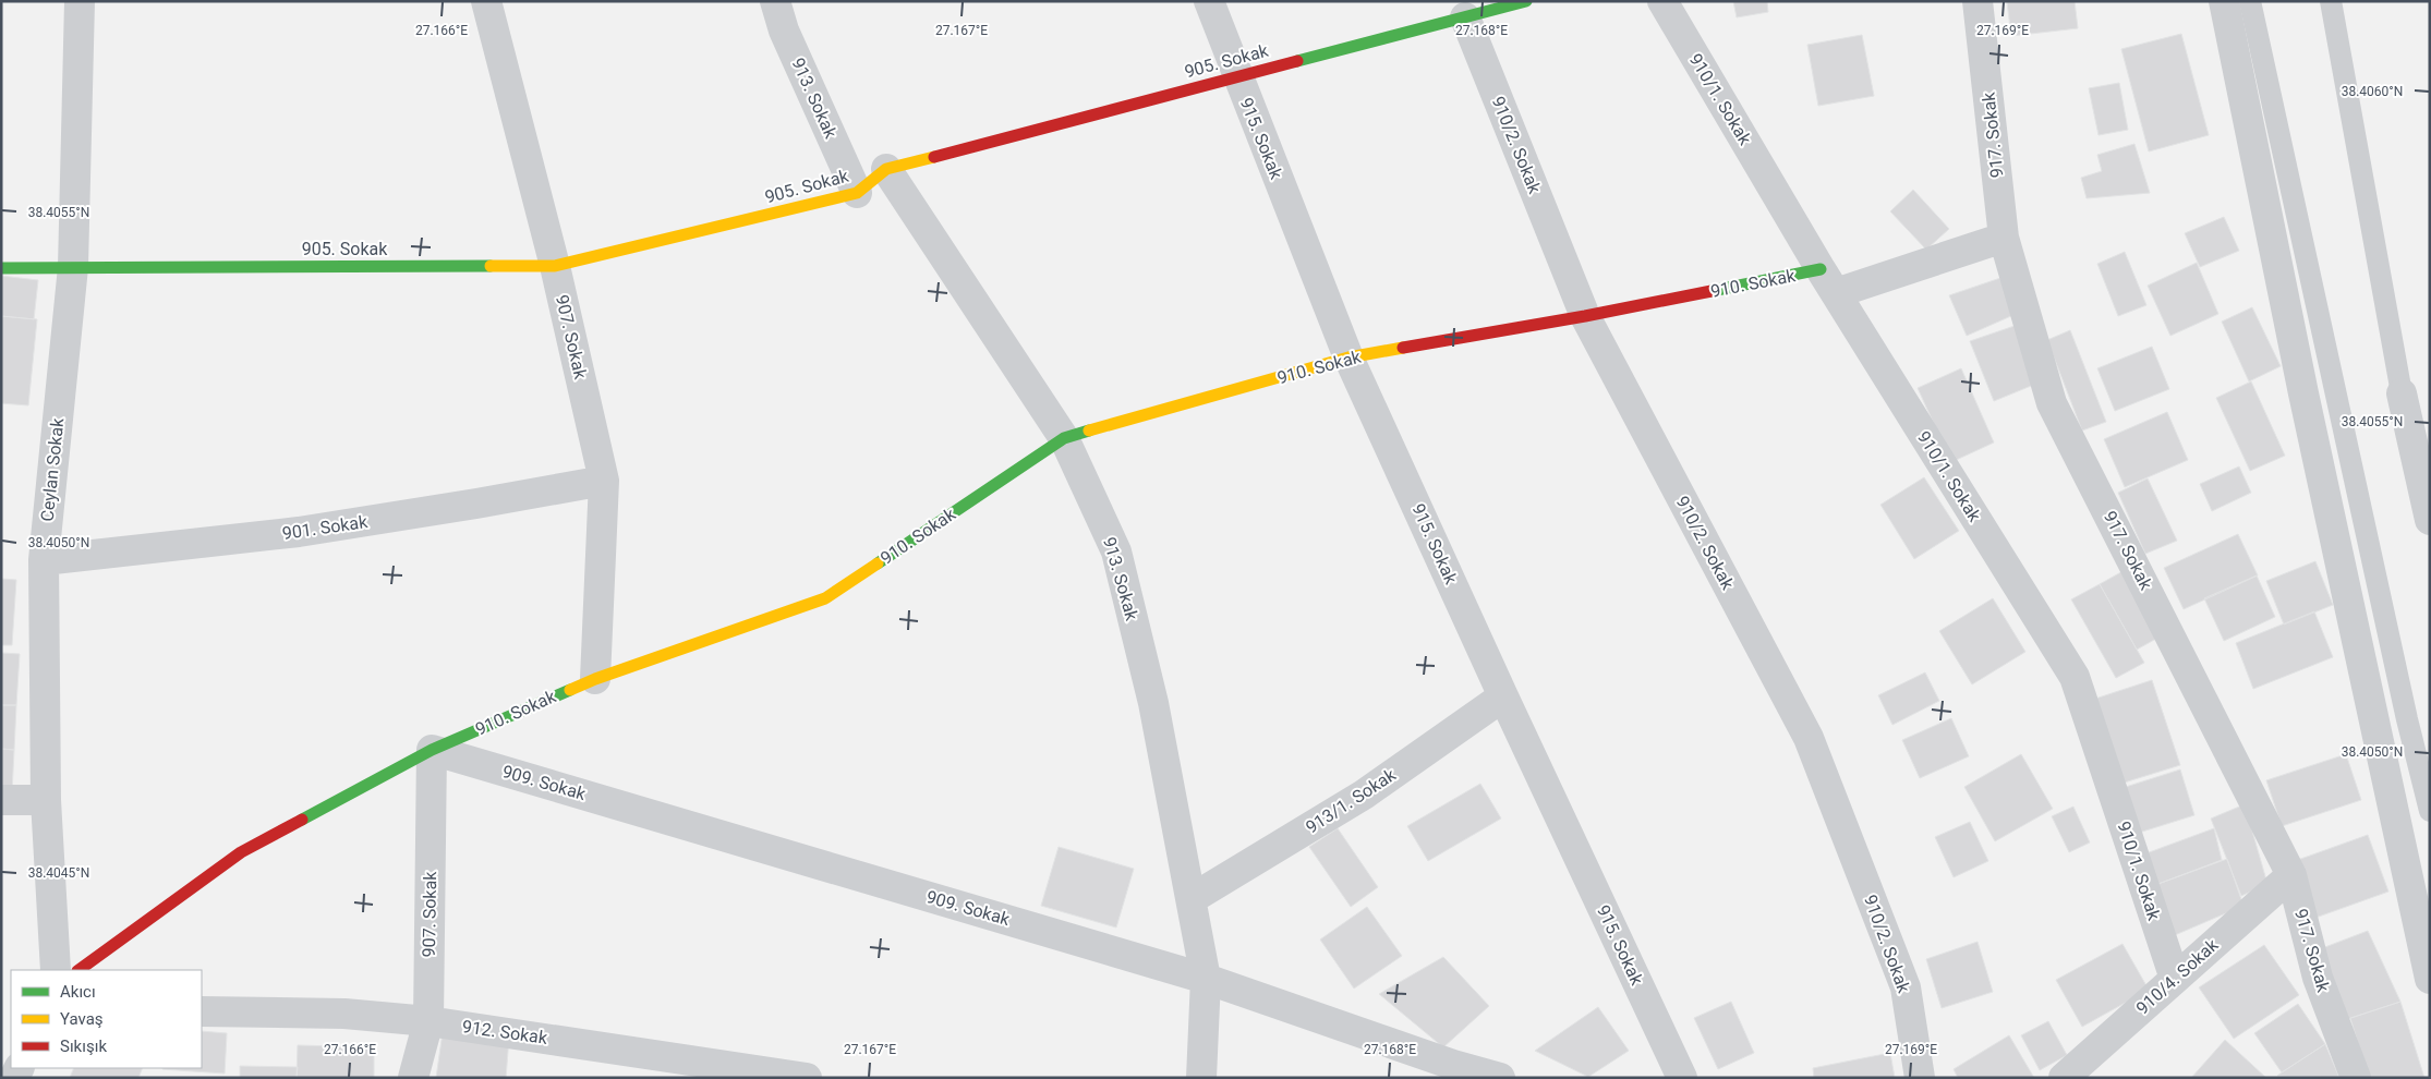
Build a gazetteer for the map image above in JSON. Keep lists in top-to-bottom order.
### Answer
{
  "streets": {
    "street": [
      "905. Sokak",
      "913. Sokak",
      "910/1. Sokak",
      "917. Sokak",
      "915. Sokak",
      "910/2. Sokak",
      "910. Sokak",
      "907. Sokak",
      "Ceylan Sokak",
      "901. Sokak",
      "909. Sokak",
      "913/1. Sokak",
      "910/4. Sokak",
      "912. Sokak"
    ]
  },
  "crossings": [
    ["905. Sokak", "913. Sokak"],
    ["905. Sokak", "915. Sokak"],
    ["905. Sokak", "910/2. Sokak"],
    ["905. Sokak", "907. Sokak"],
    ["905. Sokak", "Ceylan Sokak"],
    ["913. Sokak", "910. Sokak"],
    ["913. Sokak", "909. Sokak"],
    ["913. Sokak", "913/1. Sokak"],
    ["910/1. Sokak", "910. Sokak"],
    ["910/1. Sokak", "910/4. Sokak"],
    ["917. Sokak", "910/4. Sokak"],
    ["915. Sokak", "910. Sokak"],
    ["915. Sokak", "913/1. Sokak"],
    ["910/2. Sokak", "910. Sokak"],
    ["910. Sokak", "907. Sokak"],
    ["910. Sokak", "909. Sokak"],
    ["907. Sokak", "901. Sokak"],
    ["907. Sokak", "909. Sokak"],
    ["907. Sokak", "912. Sokak"],
    ["Ceylan Sokak", "901. Sokak"]
  ],
  "legend": ["Akıcı", "Yavaş", "Sıkışık"],
  "coordinates": [
    "27.166°E",
    "27.167°E",
    "27.168°E",
    "27.169°E",
    "38.4060°N",
    "38.4055°N",
    "38.4050°N",
    "38.4045°N"
  ]
}
